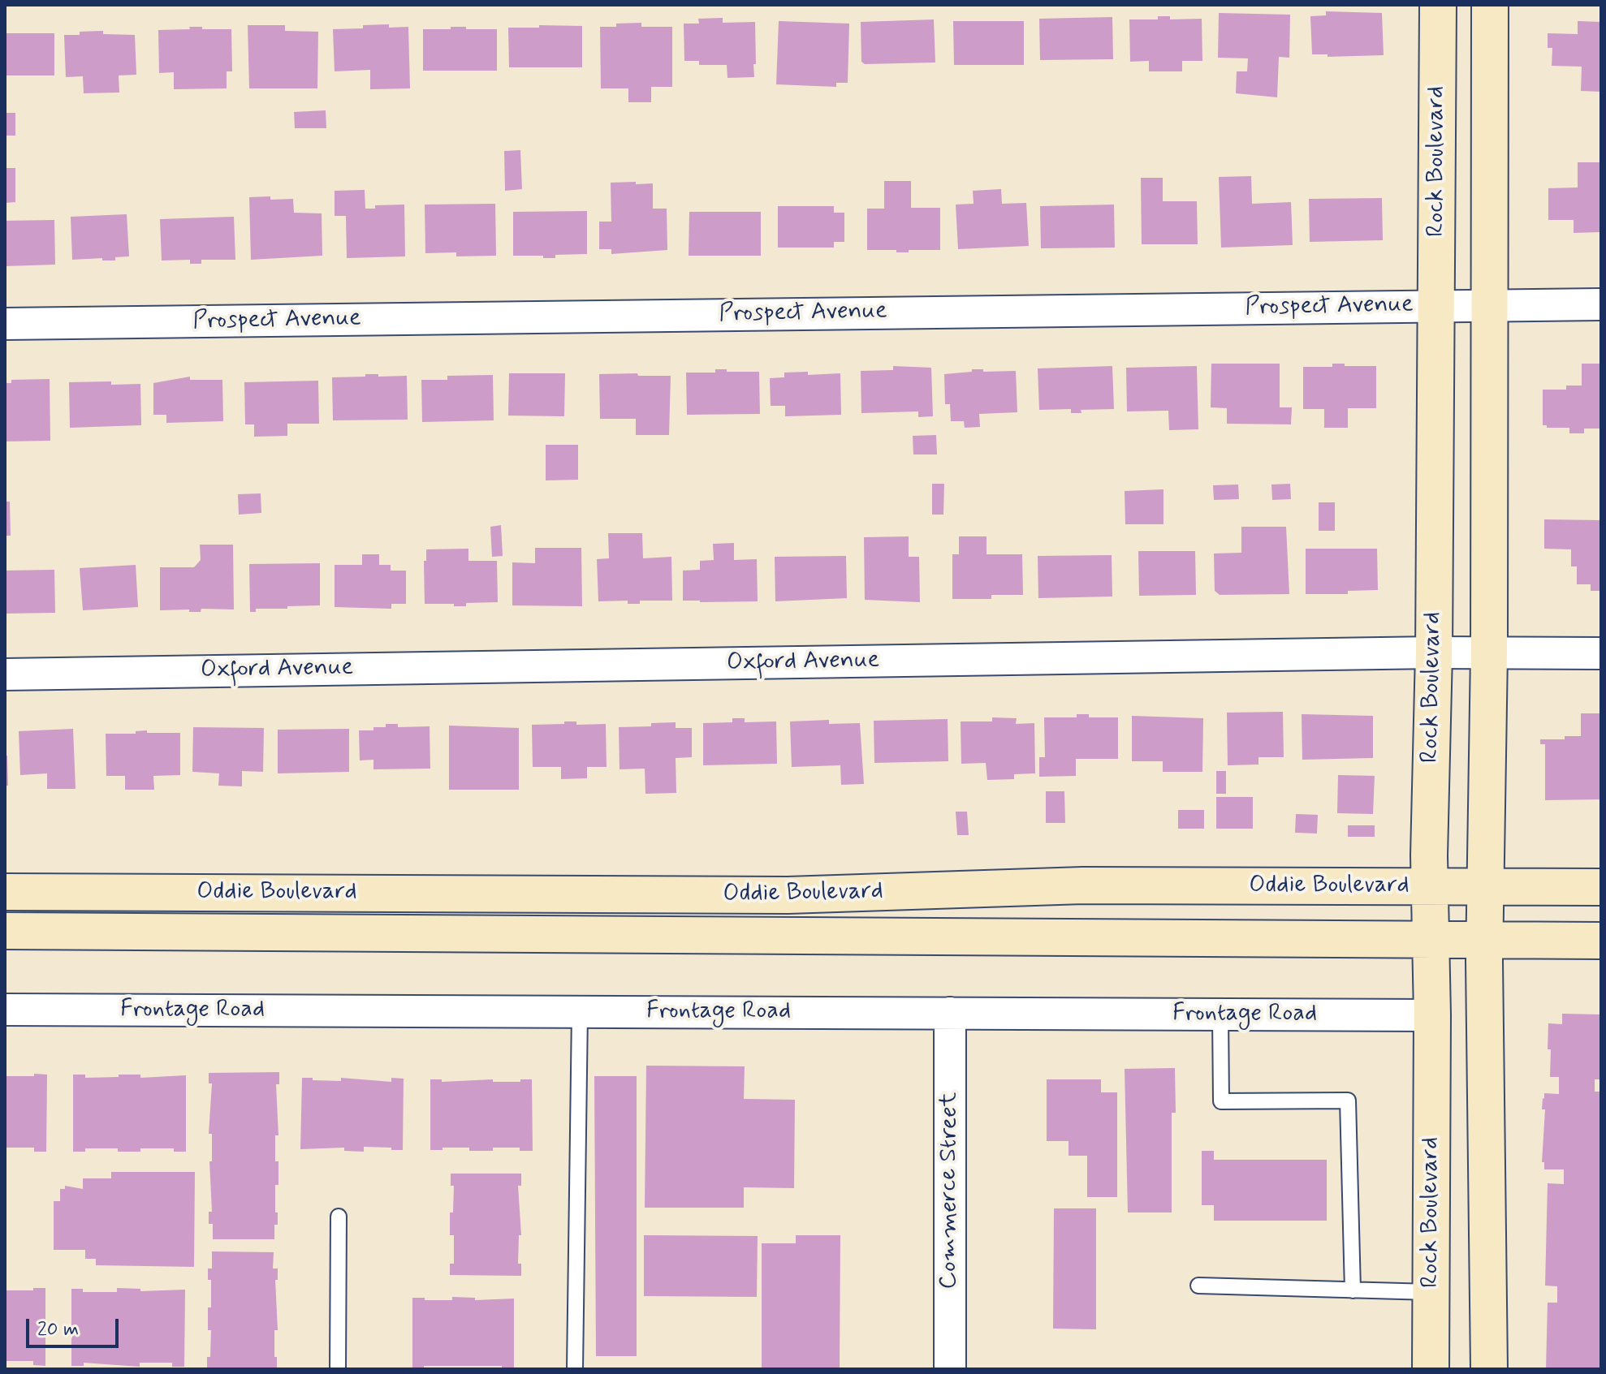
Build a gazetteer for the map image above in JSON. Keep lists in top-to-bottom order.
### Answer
{
  "streets": {
    "main road": ["Rock Boulevard", "Oddie Boulevard"],
    "street": [
      "Prospect Avenue",
      "Oxford Avenue",
      "Frontage Road",
      "Commerce Street"
    ]
  },
  "crossings": [
    ["Rock Boulevard", "Prospect Avenue"],
    ["Rock Boulevard", "Oxford Avenue"],
    ["Rock Boulevard", "Oddie Boulevard"],
    ["Rock Boulevard", "Frontage Road"],
    ["Frontage Road", "Commerce Street"]
  ],
  "scale_bar": "20 m"
}
